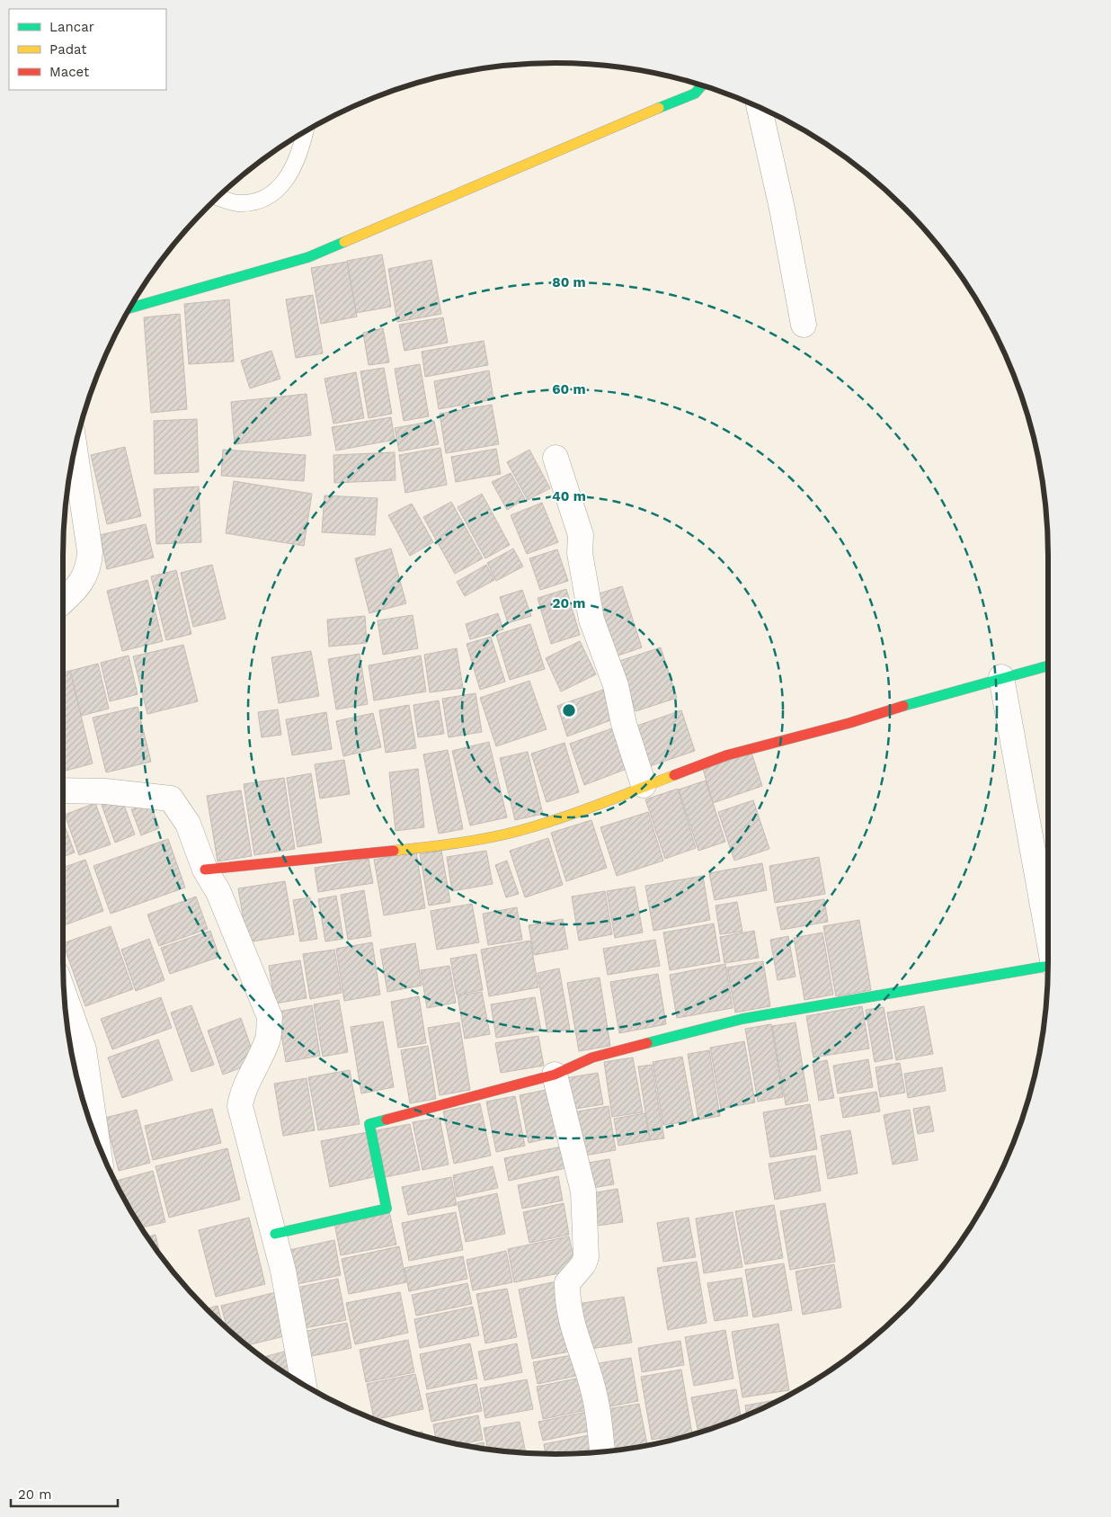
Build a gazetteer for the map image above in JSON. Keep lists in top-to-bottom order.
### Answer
{
  "legend": ["Lancar", "Padat", "Macet"],
  "scale_bar": "20 m",
  "rings": [
    "80 m",
    "60 m",
    "40 m",
    "20 m"
  ]
}
